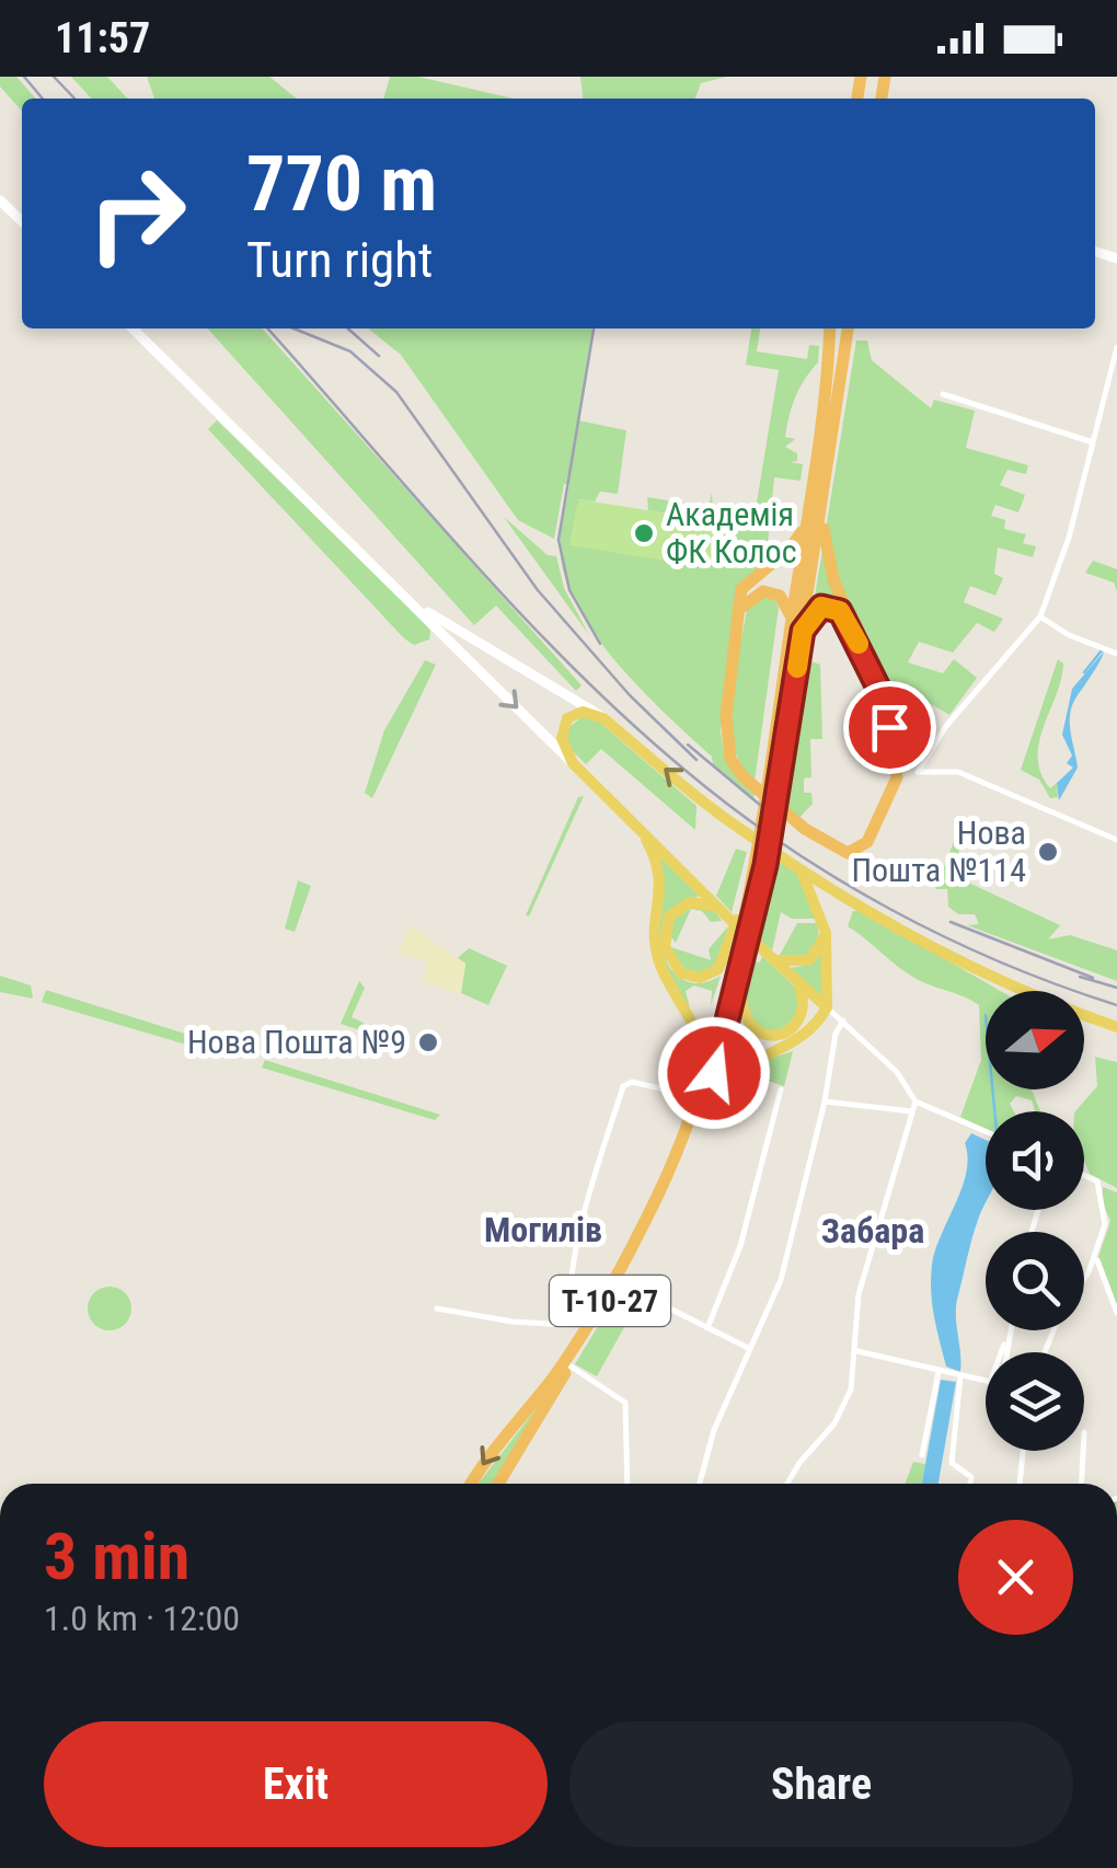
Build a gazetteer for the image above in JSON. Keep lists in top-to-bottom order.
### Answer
{
  "streets": {
    "highway": ["Т-10-27"]
  },
  "districts": ["Могилів", "Забара"],
  "places": ["Академія ФК Колос", "Нова Пошта №114", "Нова Пошта №9"],
  "north": "right",
  "page": {
    "status": "11:57",
    "turn": ["770 m", "Turn right"],
    "heading": ["3 min", "1.0 km · 12:00"],
    "buttons": ["Exit", "Share"]
  }
}
